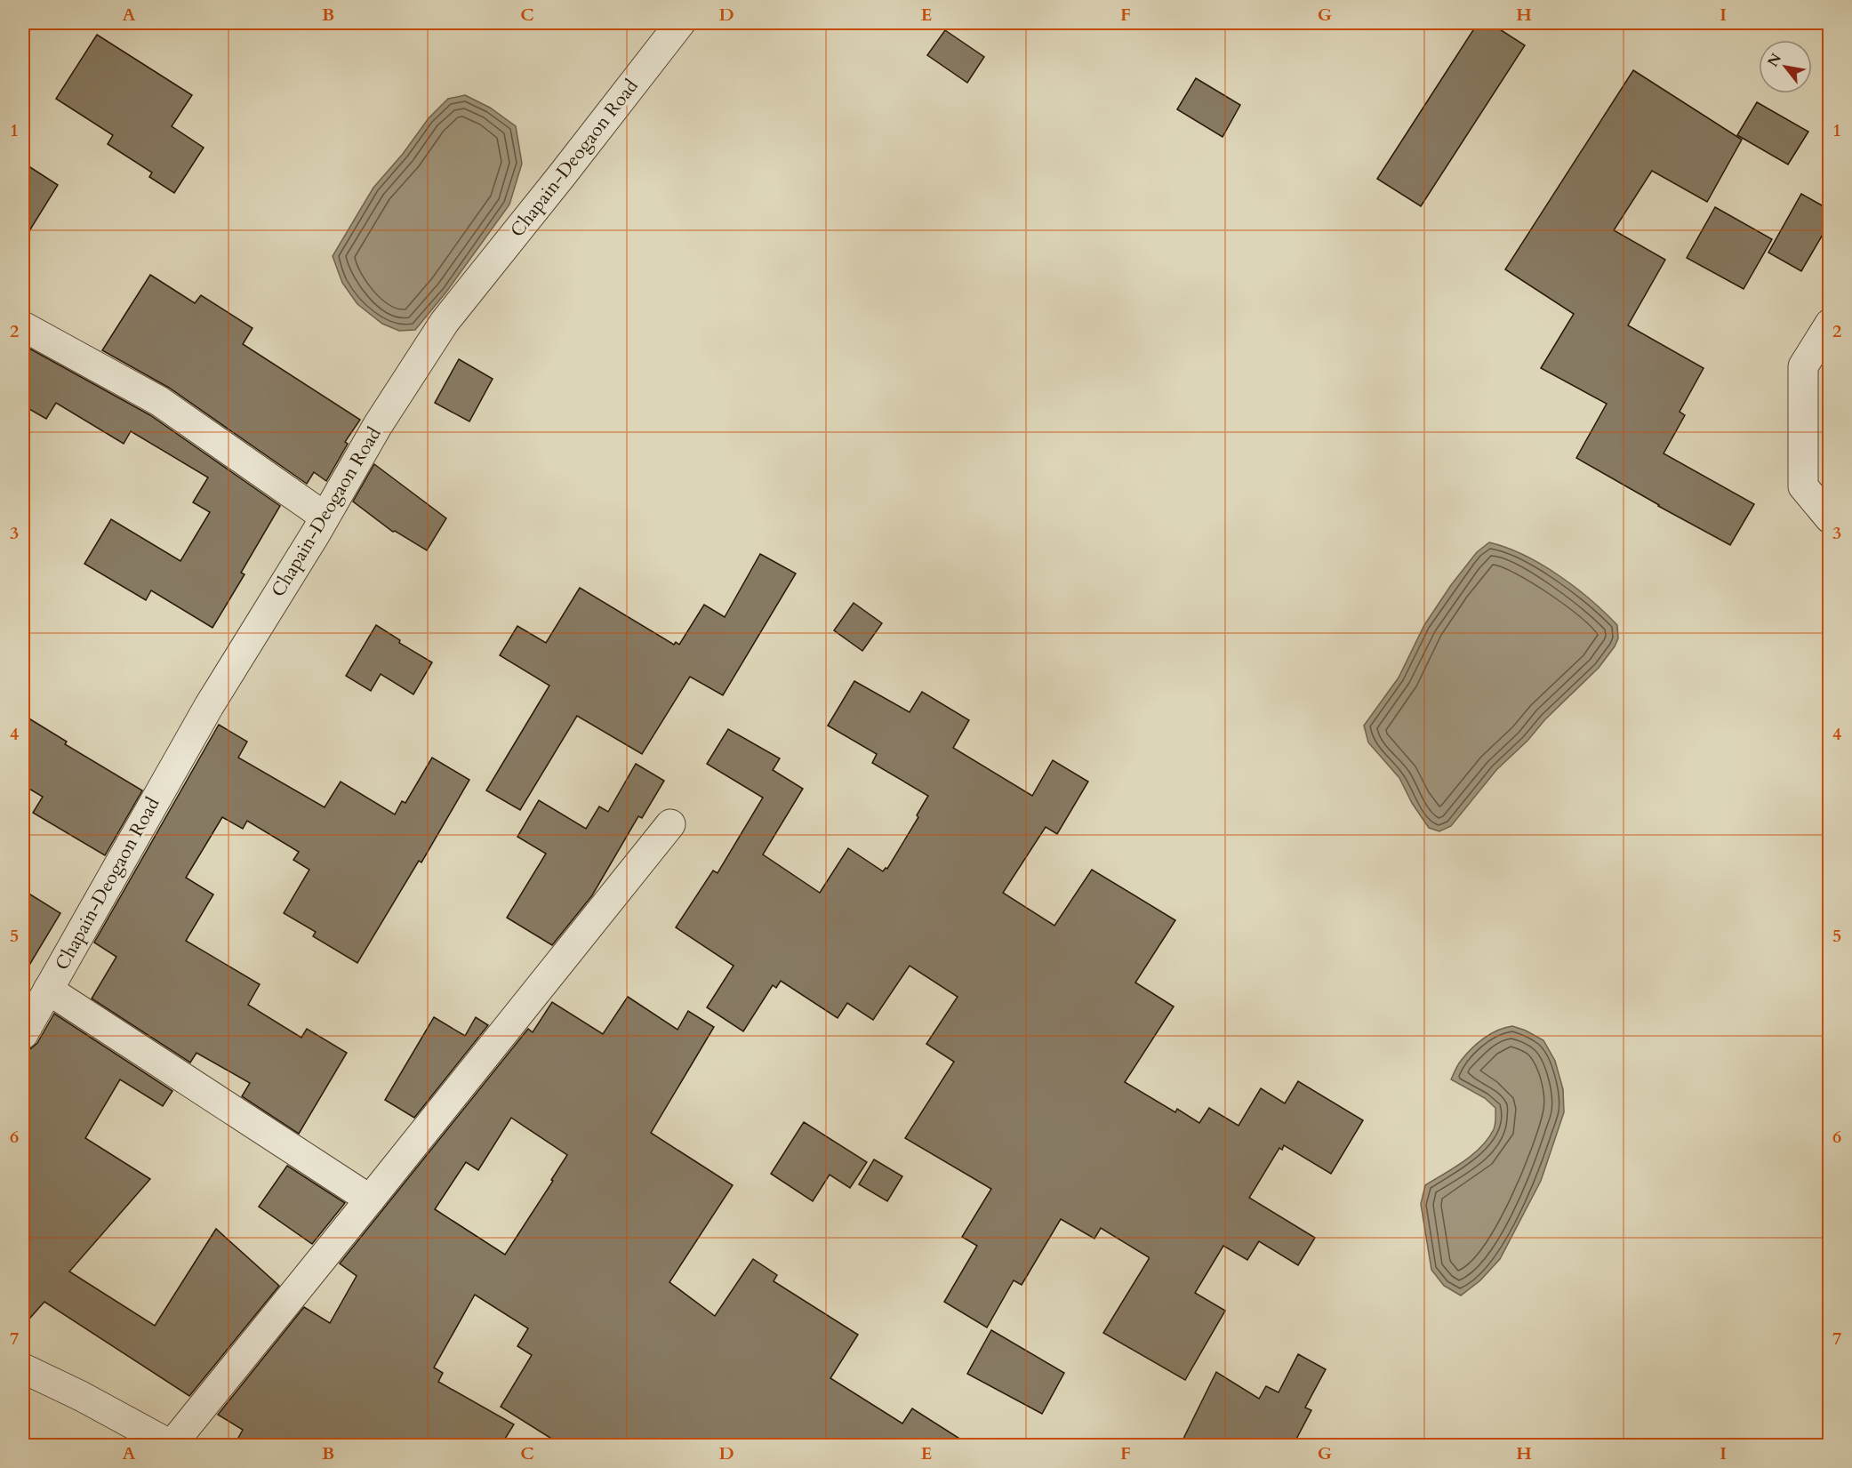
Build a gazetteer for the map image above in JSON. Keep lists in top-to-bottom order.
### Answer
{
  "streets": {
    "street": ["Chapain-Deogaon Road"]
  },
  "north": "top left",
  "grid": {
    "columns": [
      "A",
      "B",
      "C",
      "D",
      "E",
      "F",
      "G",
      "H",
      "I"
    ],
    "rows": [
      "1",
      "2",
      "3",
      "4",
      "5",
      "6",
      "7"
    ]
  }
}
